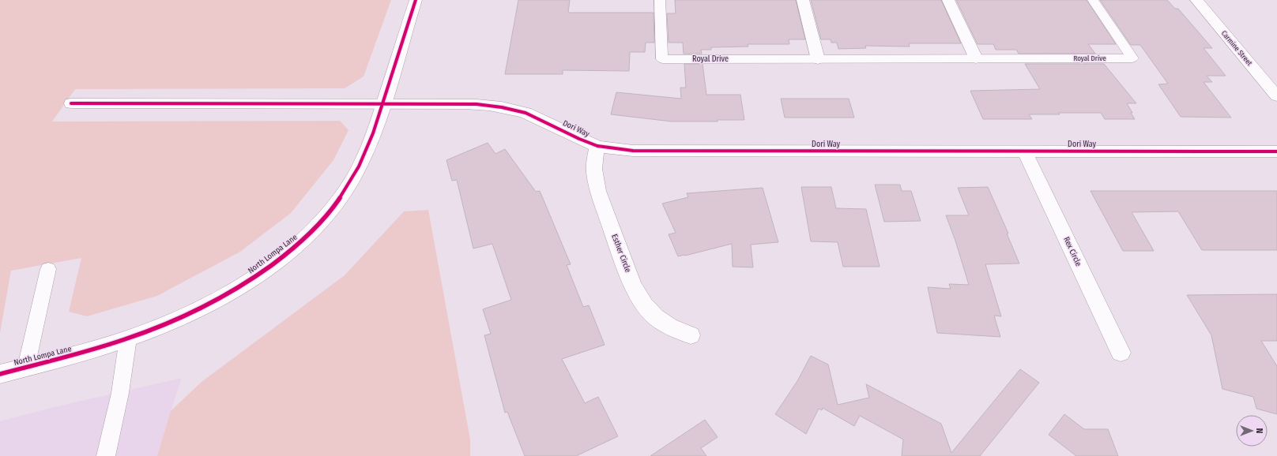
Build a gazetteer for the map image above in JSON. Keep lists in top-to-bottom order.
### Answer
{
  "streets": {
    "street": [
      "Carmine Street",
      "Dori Way",
      "Rex Circle",
      "Esther Circle",
      "North Lompa Lane"
    ],
    "lane": ["Royal Drive"]
  },
  "crossings": [
    ["Dori Way", "Rex Circle"],
    ["Dori Way", "Esther Circle"],
    ["Dori Way", "North Lompa Lane"]
  ],
  "north": "right"
}
